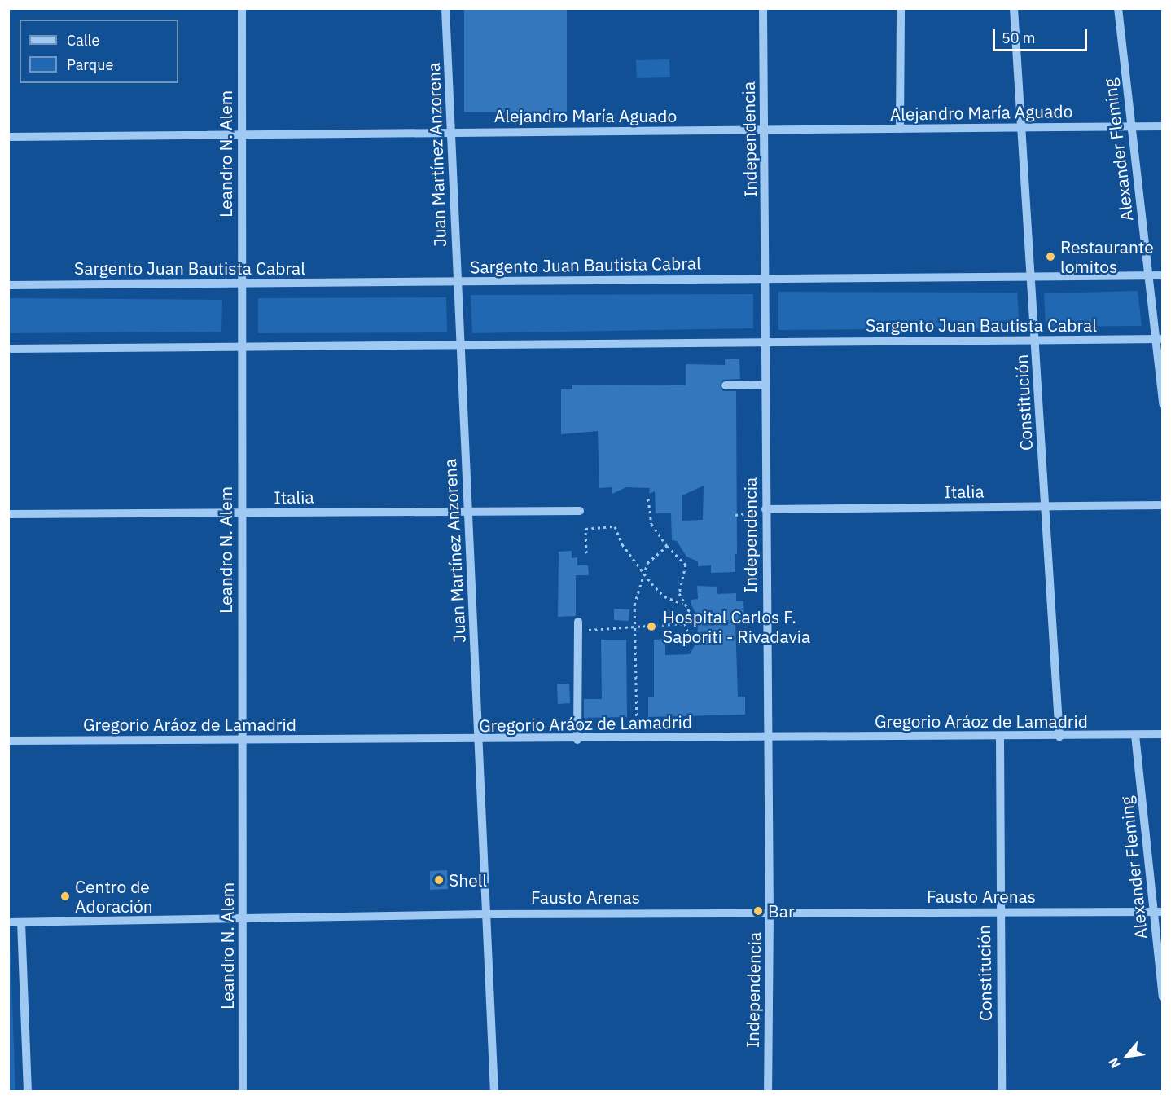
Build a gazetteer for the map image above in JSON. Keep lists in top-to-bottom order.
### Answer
{
  "streets": {
    "street": [
      "Alejandro María Aguado",
      "Independencia",
      "Alexander Fleming",
      "Leandro N. Alem",
      "Juan Martínez Anzorena",
      "Sargento Juan Bautista Cabral",
      "Constitución",
      "Italia",
      "Gregorio Aráoz de Lamadrid",
      "Fausto Arenas"
    ]
  },
  "crossings": [
    ["Alejandro María Aguado", "Independencia"],
    ["Alejandro María Aguado", "Alexander Fleming"],
    ["Alejandro María Aguado", "Leandro N. Alem"],
    ["Alejandro María Aguado", "Juan Martínez Anzorena"],
    ["Alejandro María Aguado", "Constitución"],
    ["Independencia", "Sargento Juan Bautista Cabral"],
    ["Independencia", "Italia"],
    ["Independencia", "Gregorio Aráoz de Lamadrid"],
    ["Independencia", "Fausto Arenas"],
    ["Alexander Fleming", "Sargento Juan Bautista Cabral"],
    ["Alexander Fleming", "Gregorio Aráoz de Lamadrid"],
    ["Alexander Fleming", "Fausto Arenas"],
    ["Leandro N. Alem", "Sargento Juan Bautista Cabral"],
    ["Leandro N. Alem", "Italia"],
    ["Leandro N. Alem", "Gregorio Aráoz de Lamadrid"],
    ["Leandro N. Alem", "Fausto Arenas"],
    ["Juan Martínez Anzorena", "Sargento Juan Bautista Cabral"],
    ["Juan Martínez Anzorena", "Italia"],
    ["Juan Martínez Anzorena", "Gregorio Aráoz de Lamadrid"],
    ["Juan Martínez Anzorena", "Fausto Arenas"],
    ["Sargento Juan Bautista Cabral", "Constitución"],
    ["Constitución", "Italia"],
    ["Constitución", "Gregorio Aráoz de Lamadrid"],
    ["Constitución", "Fausto Arenas"]
  ],
  "places": [
    "Restaurante lomitos",
    "Hospital Carlos F. Saporiti - Rivadavia",
    "Shell",
    "Centro de Adoración",
    "Bar"
  ],
  "legend": ["Calle", "Parque"],
  "scale_bar": "50 m",
  "north": "bottom left"
}
